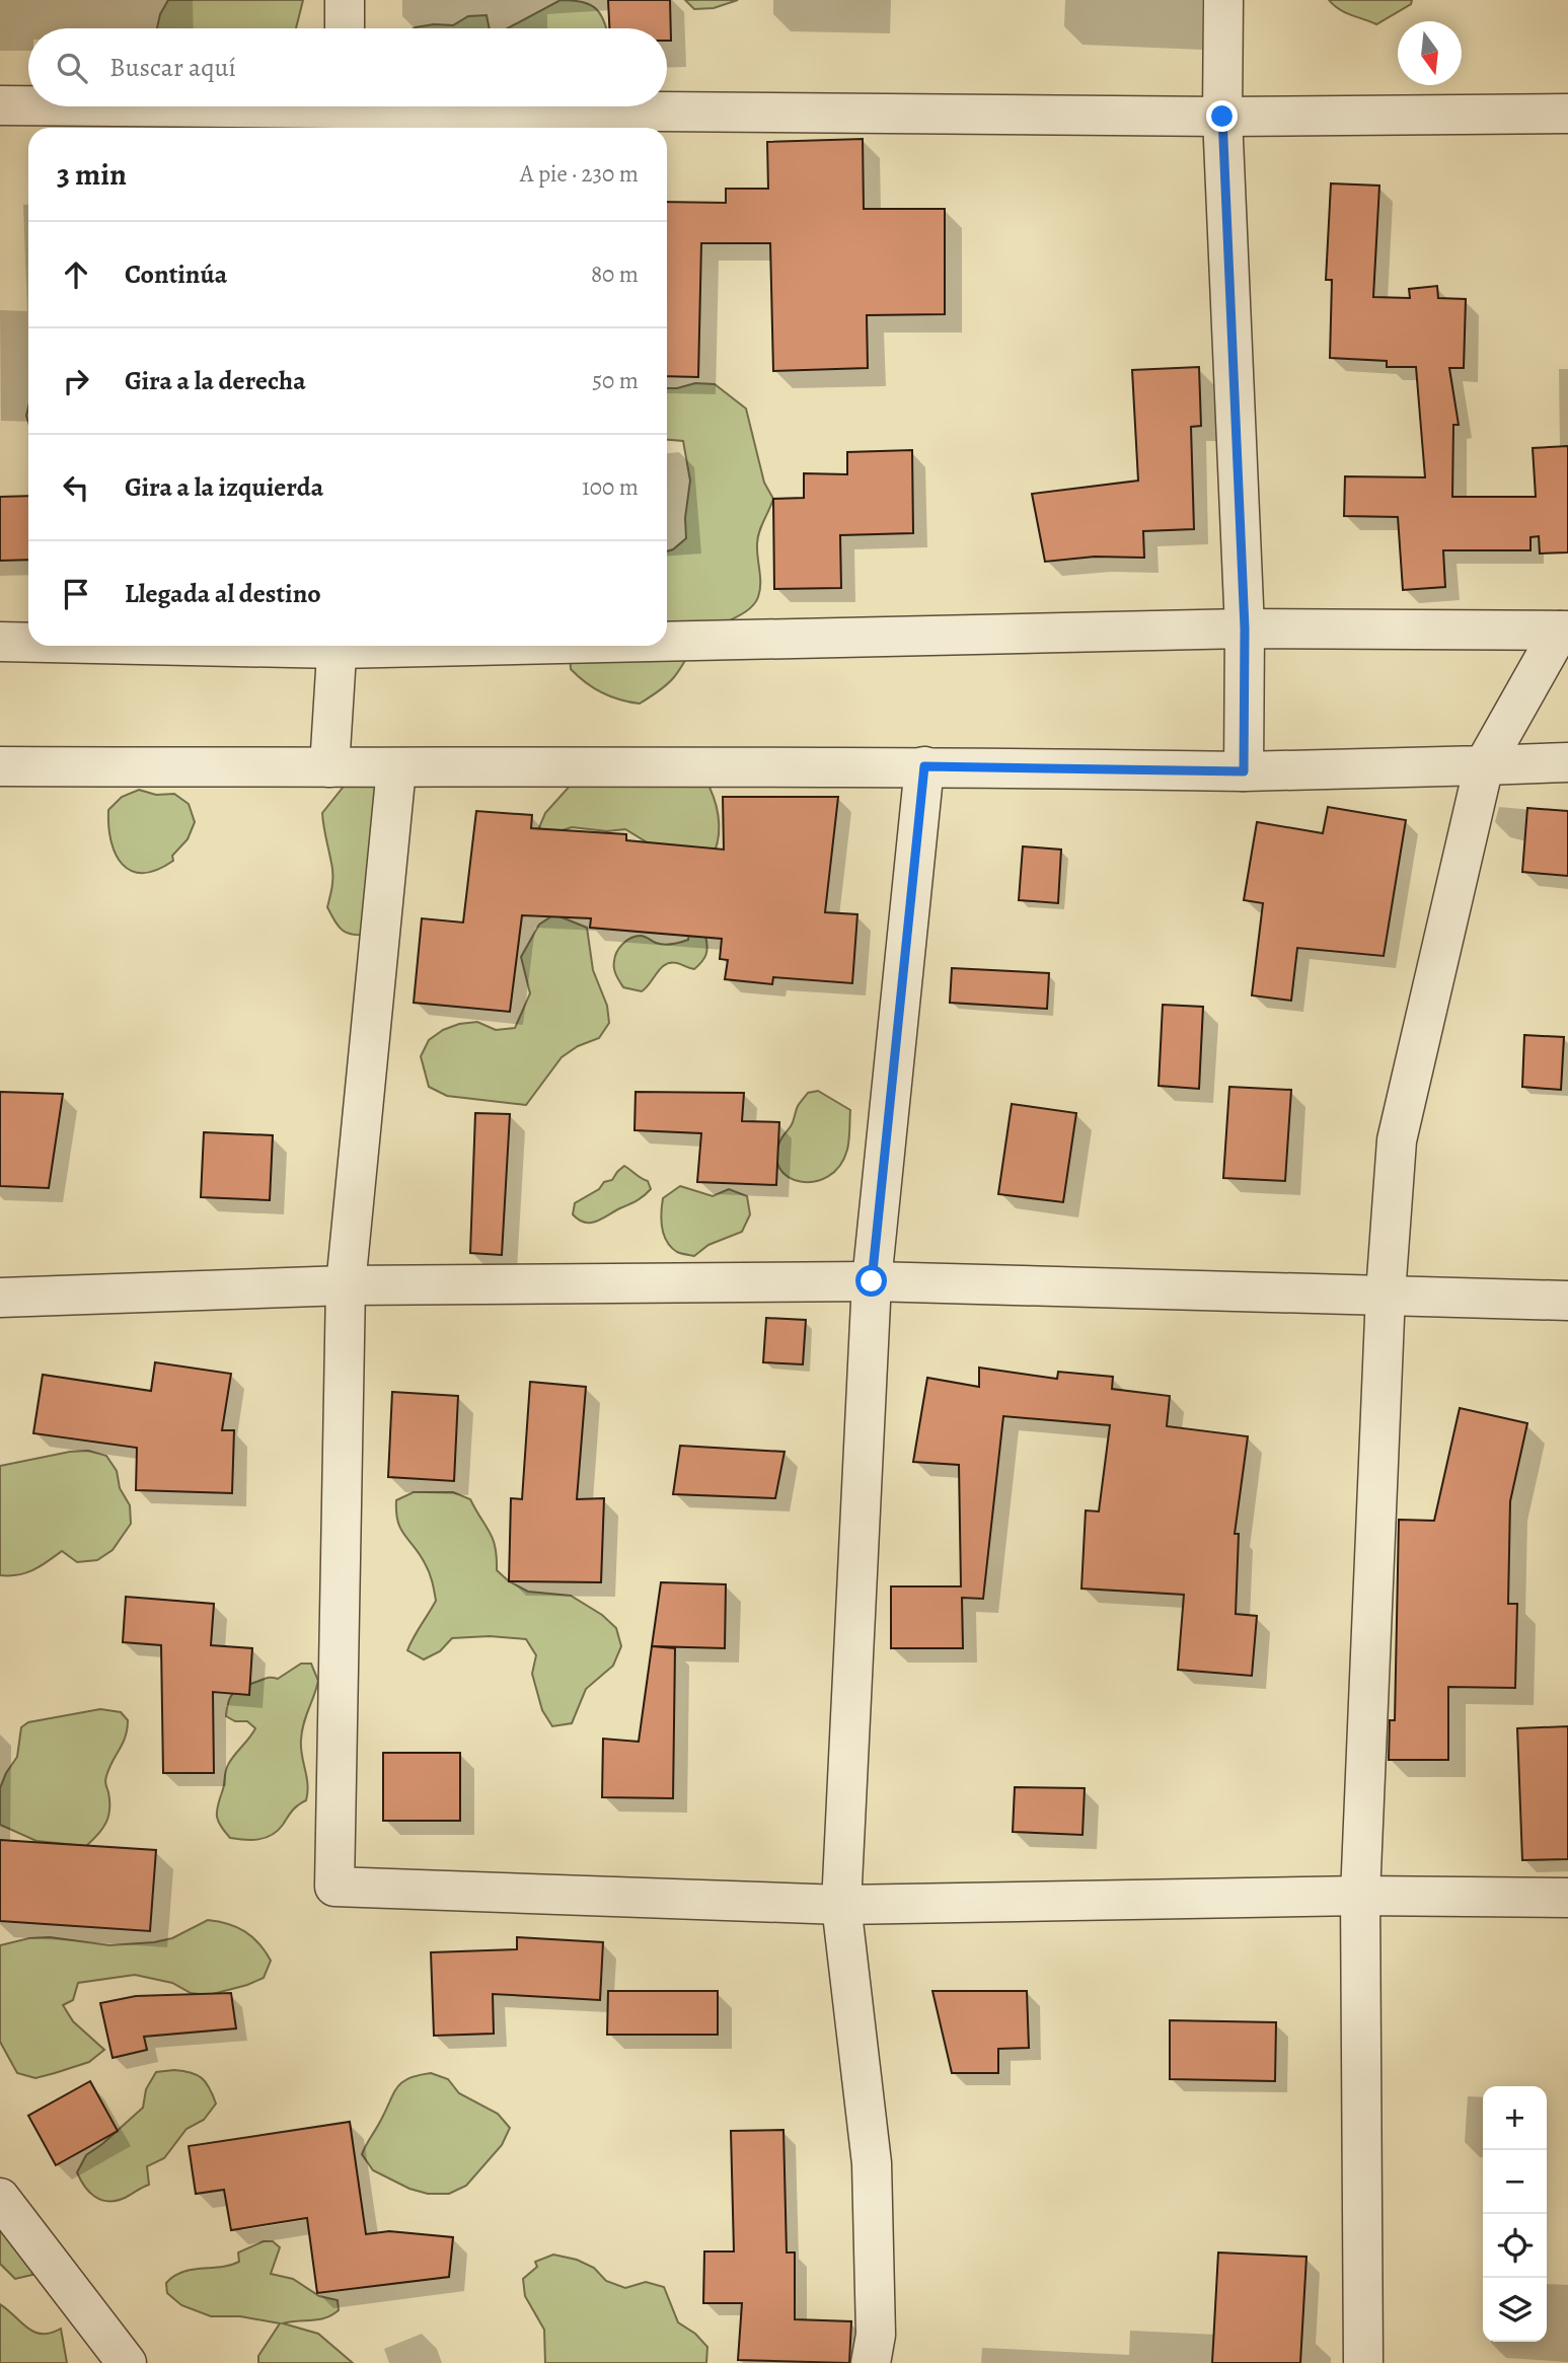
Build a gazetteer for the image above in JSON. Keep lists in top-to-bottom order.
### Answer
{
  "north": "bottom",
  "page": {
    "search": "Buscar aquí",
    "heading": ["3 min", "A pie · 230 m"],
    "list": [
      ["Continúa", "80 m"],
      ["Gira a la derecha", "50 m"],
      ["Gira a la izquierda", "100 m"],
      "Llegada al destino"
    ],
    "map_buttons": ["+", "−"]
  }
}
